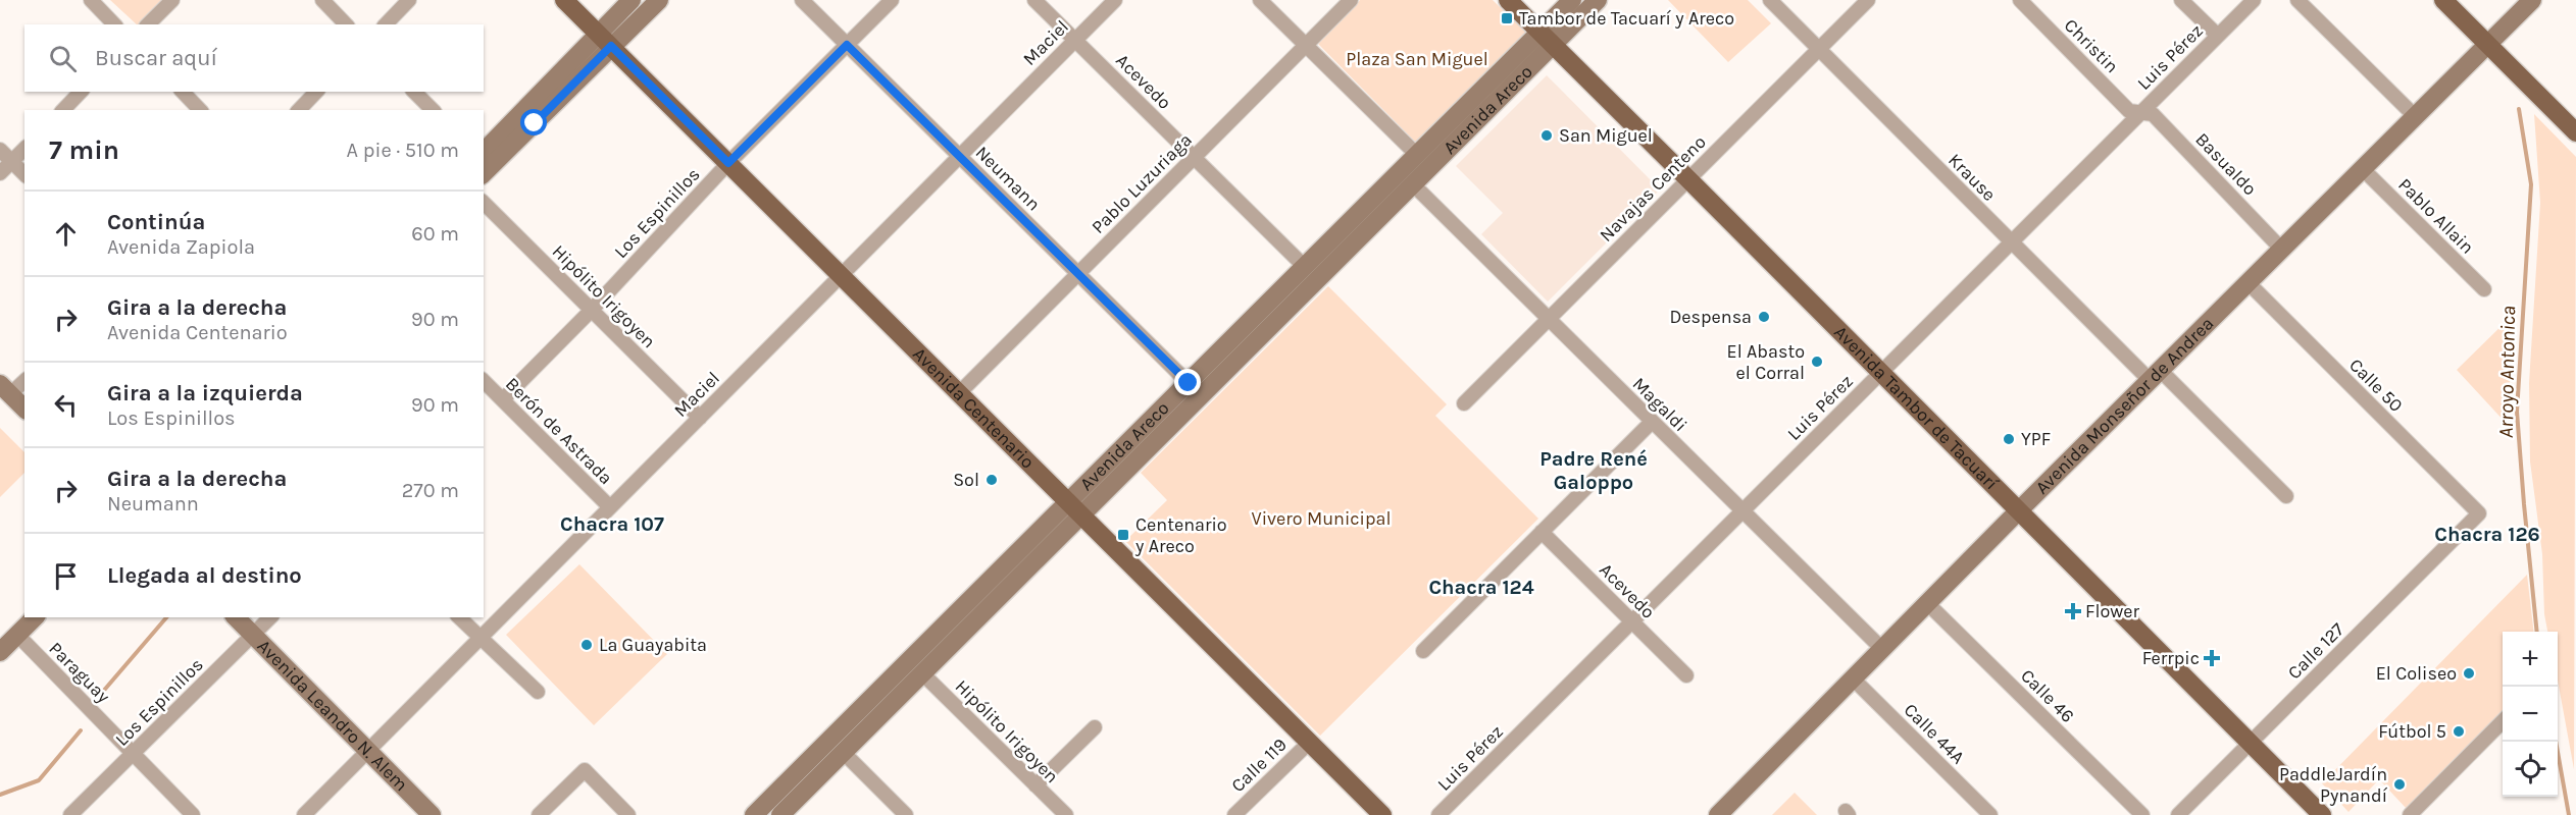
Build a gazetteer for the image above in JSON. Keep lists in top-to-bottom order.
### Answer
{
  "streets": {
    "main road": [
      "Avenida Areco",
      "Avenida Monseñor de Andrea",
      "Avenida Tambor de Tacuarí",
      "Avenida Centenario",
      "Avenida Leandro N. Alem"
    ],
    "street": [
      "Maciel",
      "Christin",
      "Luis Pérez",
      "Acevedo",
      "Basualdo",
      "Krause",
      "Neumann",
      "Pablo Luzuriaga",
      "Navajas Centeno",
      "Los Espinillos",
      "Pablo Allain",
      "Hipólito Irigoyen",
      "Calle 50",
      "Magaldi",
      "Berón de Astrada",
      "Calle 127",
      "Paraguay",
      "Calle 46",
      "Calle 44A",
      "Calle 119"
    ]
  },
  "crossings": [
    ["Maciel", "Acevedo"],
    ["Maciel", "Neumann"],
    ["Maciel", "Hipólito Irigoyen"],
    ["Maciel", "Avenida Centenario"],
    ["Maciel", "Berón de Astrada"],
    ["Maciel", "Avenida Leandro N. Alem"],
    ["Christin", "Luis Pérez"],
    ["Christin", "Basualdo"],
    ["Luis Pérez", "Acevedo"],
    ["Luis Pérez", "Basualdo"],
    ["Luis Pérez", "Krause"],
    ["Luis Pérez", "Magaldi"],
    ["Luis Pérez", "Avenida Tambor de Tacuarí"],
    ["Acevedo", "Avenida Areco"],
    ["Acevedo", "Pablo Luzuriaga"],
    ["Avenida Areco", "Neumann"],
    ["Avenida Areco", "Hipólito Irigoyen"],
    ["Avenida Areco", "Magaldi"],
    ["Avenida Areco", "Avenida Tambor de Tacuarí"],
    ["Avenida Areco", "Avenida Centenario"],
    ["Basualdo", "Avenida Monseñor de Andrea"],
    ["Krause", "Navajas Centeno"],
    ["Krause", "Avenida Monseñor de Andrea"],
    ["Neumann", "Pablo Luzuriaga"],
    ["Neumann", "Los Espinillos"],
    ["Pablo Luzuriaga", "Avenida Centenario"],
    ["Navajas Centeno", "Magaldi"],
    ["Navajas Centeno", "Avenida Tambor de Tacuarí"],
    ["Los Espinillos", "Hipólito Irigoyen"],
    ["Los Espinillos", "Avenida Centenario"],
    ["Los Espinillos", "Berón de Astrada"],
    ["Los Espinillos", "Paraguay"],
    ["Los Espinillos", "Avenida Leandro N. Alem"],
    ["Pablo Allain", "Avenida Monseñor de Andrea"],
    ["Calle 50", "Avenida Monseñor de Andrea"],
    ["Calle 50", "Calle 127"],
    ["Magaldi", "Avenida Monseñor de Andrea"],
    ["Avenida Monseñor de Andrea", "Avenida Tambor de Tacuarí"],
    ["Avenida Monseñor de Andrea", "Calle 46"],
    ["Avenida Monseñor de Andrea", "Calle 44A"],
    ["Avenida Tambor de Tacuarí", "Calle 127"],
    ["Avenida Centenario", "Calle 119"]
  ],
  "districts": [
    "Padre René Galoppo",
    "Chacra 107",
    "Chacra 126",
    "Chacra 124"
  ],
  "water": ["Arroyo Antonica"],
  "parks": ["Plaza San Miguel", "Vivero Municipal"],
  "places": {
    "transit": ["Tambor de Tacuarí y Areco", "Centenario y Areco"],
    "other": [
      "San Miguel",
      "Despensa",
      "El Abasto el Corral",
      "YPF",
      "Sol",
      "La Guayabita",
      "El Coliseo",
      "Fútbol 5",
      "PaddleJardín Pynandí"
    ],
    "health": ["Flower", "Ferrpic"]
  },
  "page": {
    "search": "Buscar aquí",
    "heading": ["7 min", "A pie · 510 m"],
    "list": [
      ["Continúa", "Avenida Zapiola", "60 m"],
      ["Gira a la derecha", "Avenida Centenario", "90 m"],
      ["Gira a la izquierda", "Los Espinillos", "90 m"],
      ["Gira a la derecha", "Neumann", "270 m"],
      "Llegada al destino"
    ],
    "map_buttons": ["+", "−"]
  }
}
